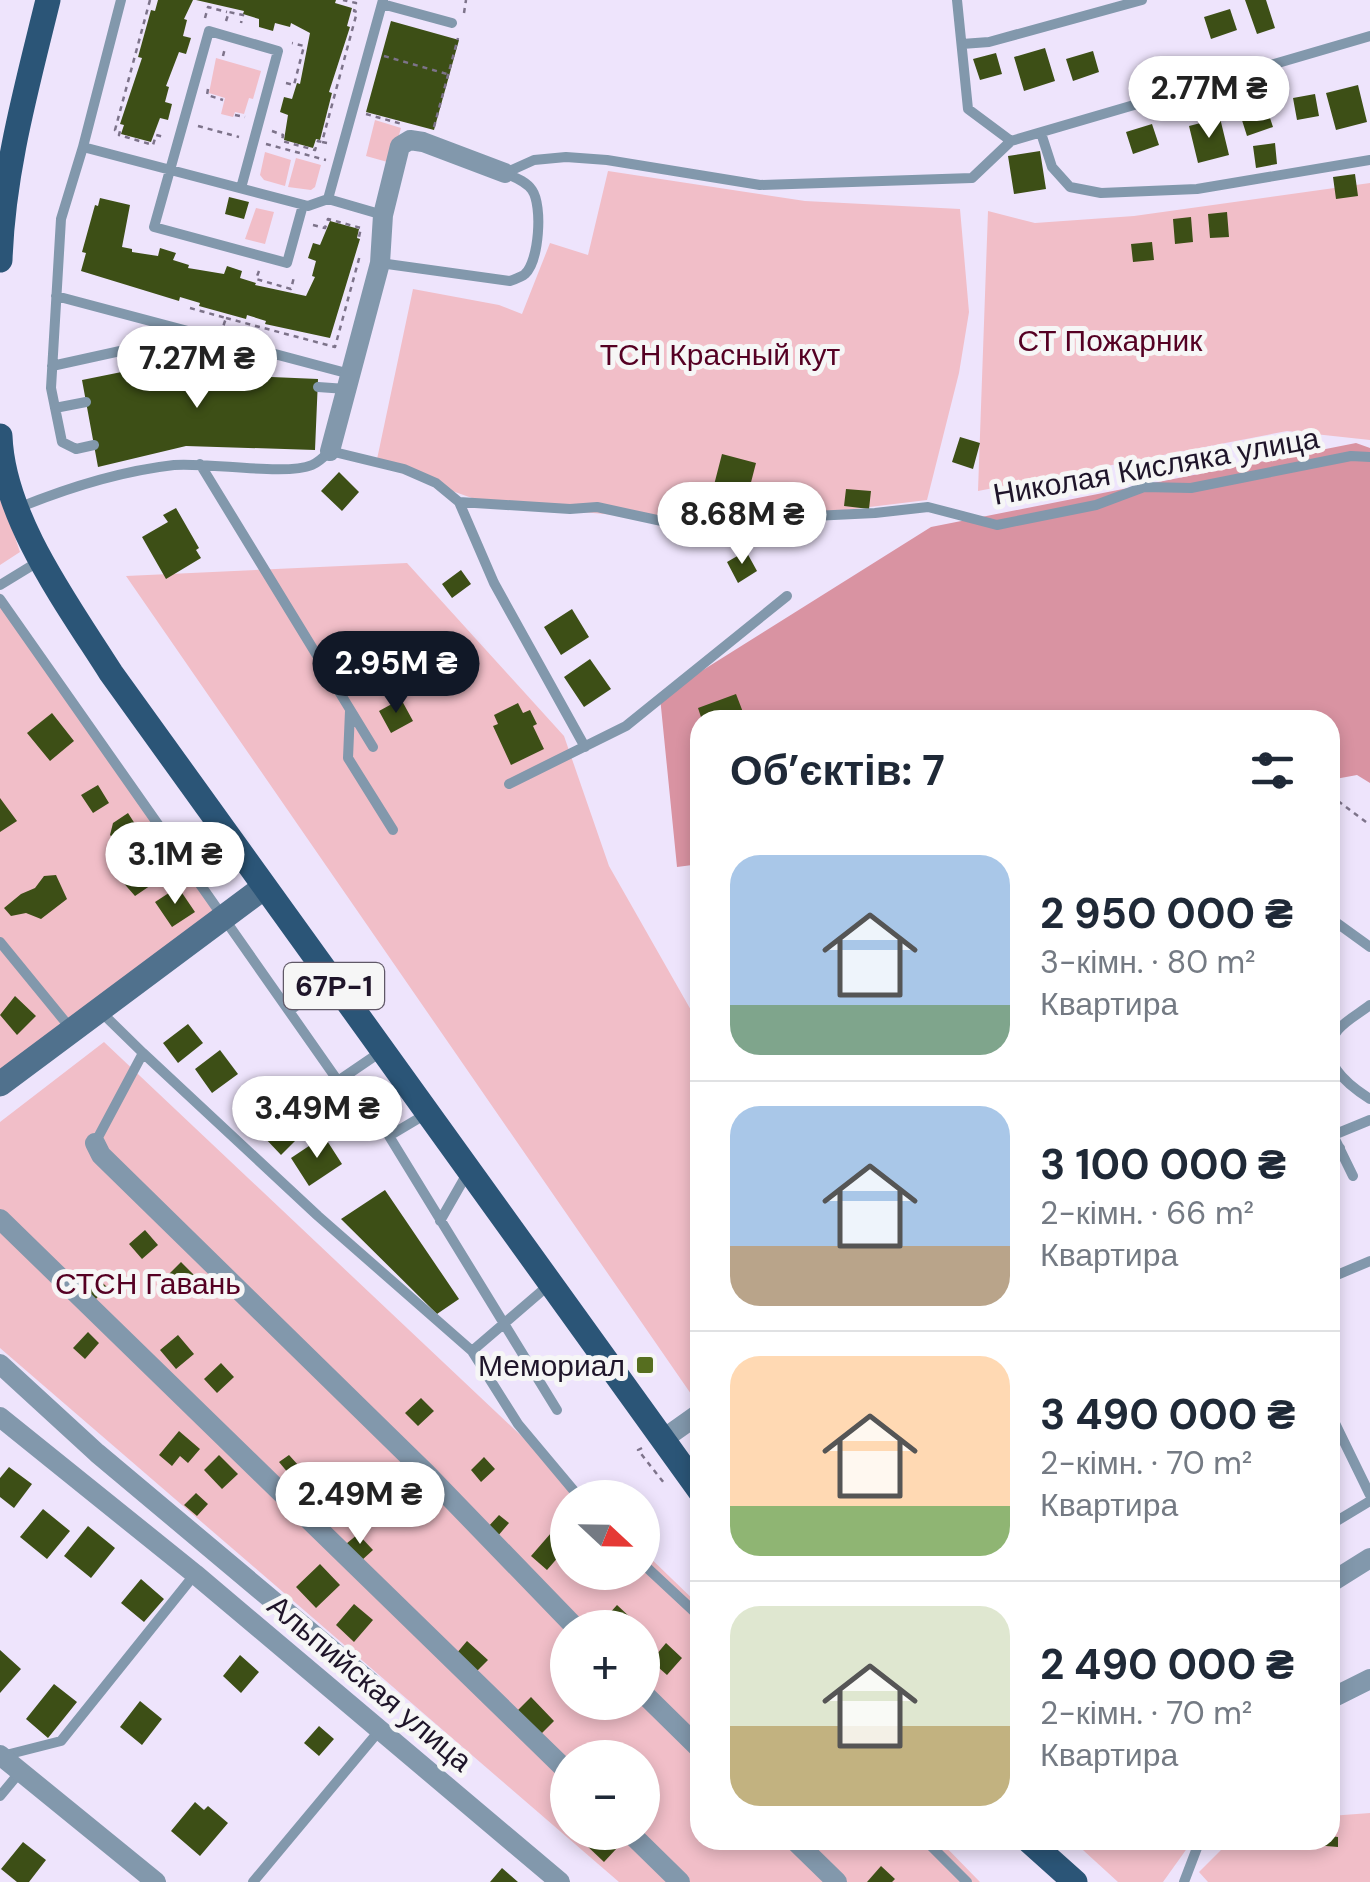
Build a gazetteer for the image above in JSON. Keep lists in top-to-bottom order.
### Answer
{
  "streets": {
    "main road": ["67Р-1"],
    "street": ["Альпийская улица"],
    "lane": ["Николая Кисляка улица"]
  },
  "parks": ["СТ Пожарник", "ТСН Красный кут", "СТСН Гавань"],
  "places": {
    "transit": ["Мемориал"]
  },
  "north": "right",
  "page": {
    "price": [
      "2.77M ₴",
      "7.27M ₴",
      "8.68M ₴",
      "2.95M ₴",
      "3.1M ₴",
      "3.49M ₴",
      "2.49M ₴"
    ],
    "heading": "Об’єктів: 7",
    "list": [
      {
        "name": "2 950 000 ₴",
        "note": "3-кімн. · 80 m² · Квартира"
      },
      {
        "name": "3 100 000 ₴",
        "note": "2-кімн. · 66 m² · Квартира"
      },
      {
        "name": "3 490 000 ₴",
        "note": "2-кімн. · 70 m² · Квартира"
      },
      {
        "name": "2 490 000 ₴",
        "note": "2-кімн. · 70 m² · Квартира"
      }
    ],
    "map_buttons": ["+", "−"]
  }
}
